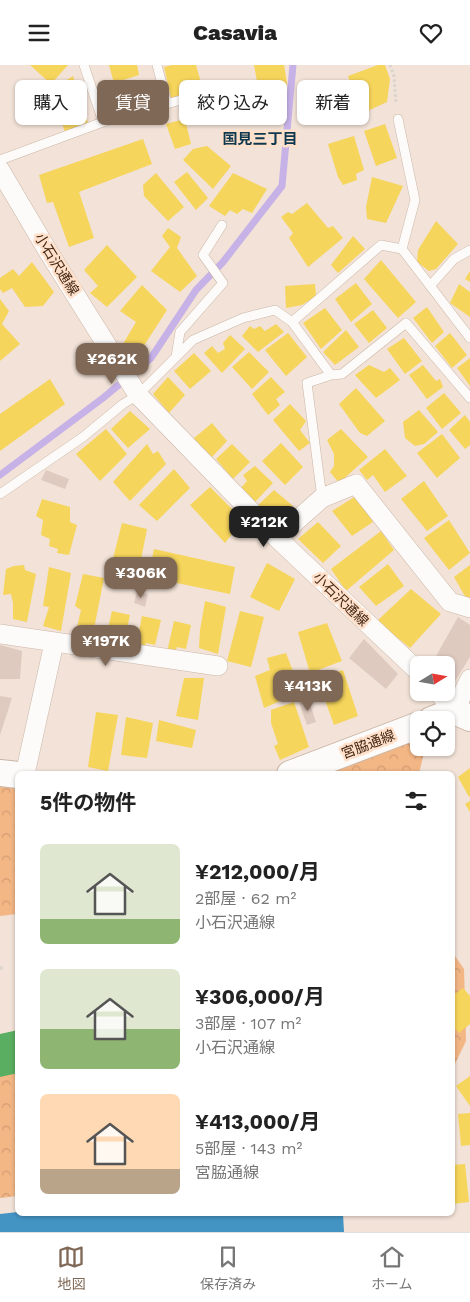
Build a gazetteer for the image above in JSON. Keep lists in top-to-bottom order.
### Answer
{
  "streets": {
    "street": ["小石沢通線", "宮脇通線"]
  },
  "districts": ["国見三丁目"],
  "north": "right",
  "page": {
    "header": "Casavia",
    "chip": [
      "購入",
      "賃貸",
      "絞り込み",
      "新着"
    ],
    "price": [
      "¥262K",
      "¥212K",
      "¥306K",
      "¥197K",
      "¥413K"
    ],
    "heading": "5件の物件",
    "list": [
      {
        "name": "¥212,000/月",
        "note": "2部屋 · 62 m² · 小石沢通線"
      },
      {
        "name": "¥306,000/月",
        "note": "3部屋 · 107 m² · 小石沢通線"
      },
      {
        "name": "¥413,000/月",
        "note": "5部屋 · 143 m² · 宮脇通線"
      }
    ],
    "tabs": ["地図", "保存済み", "ホーム"]
  }
}
